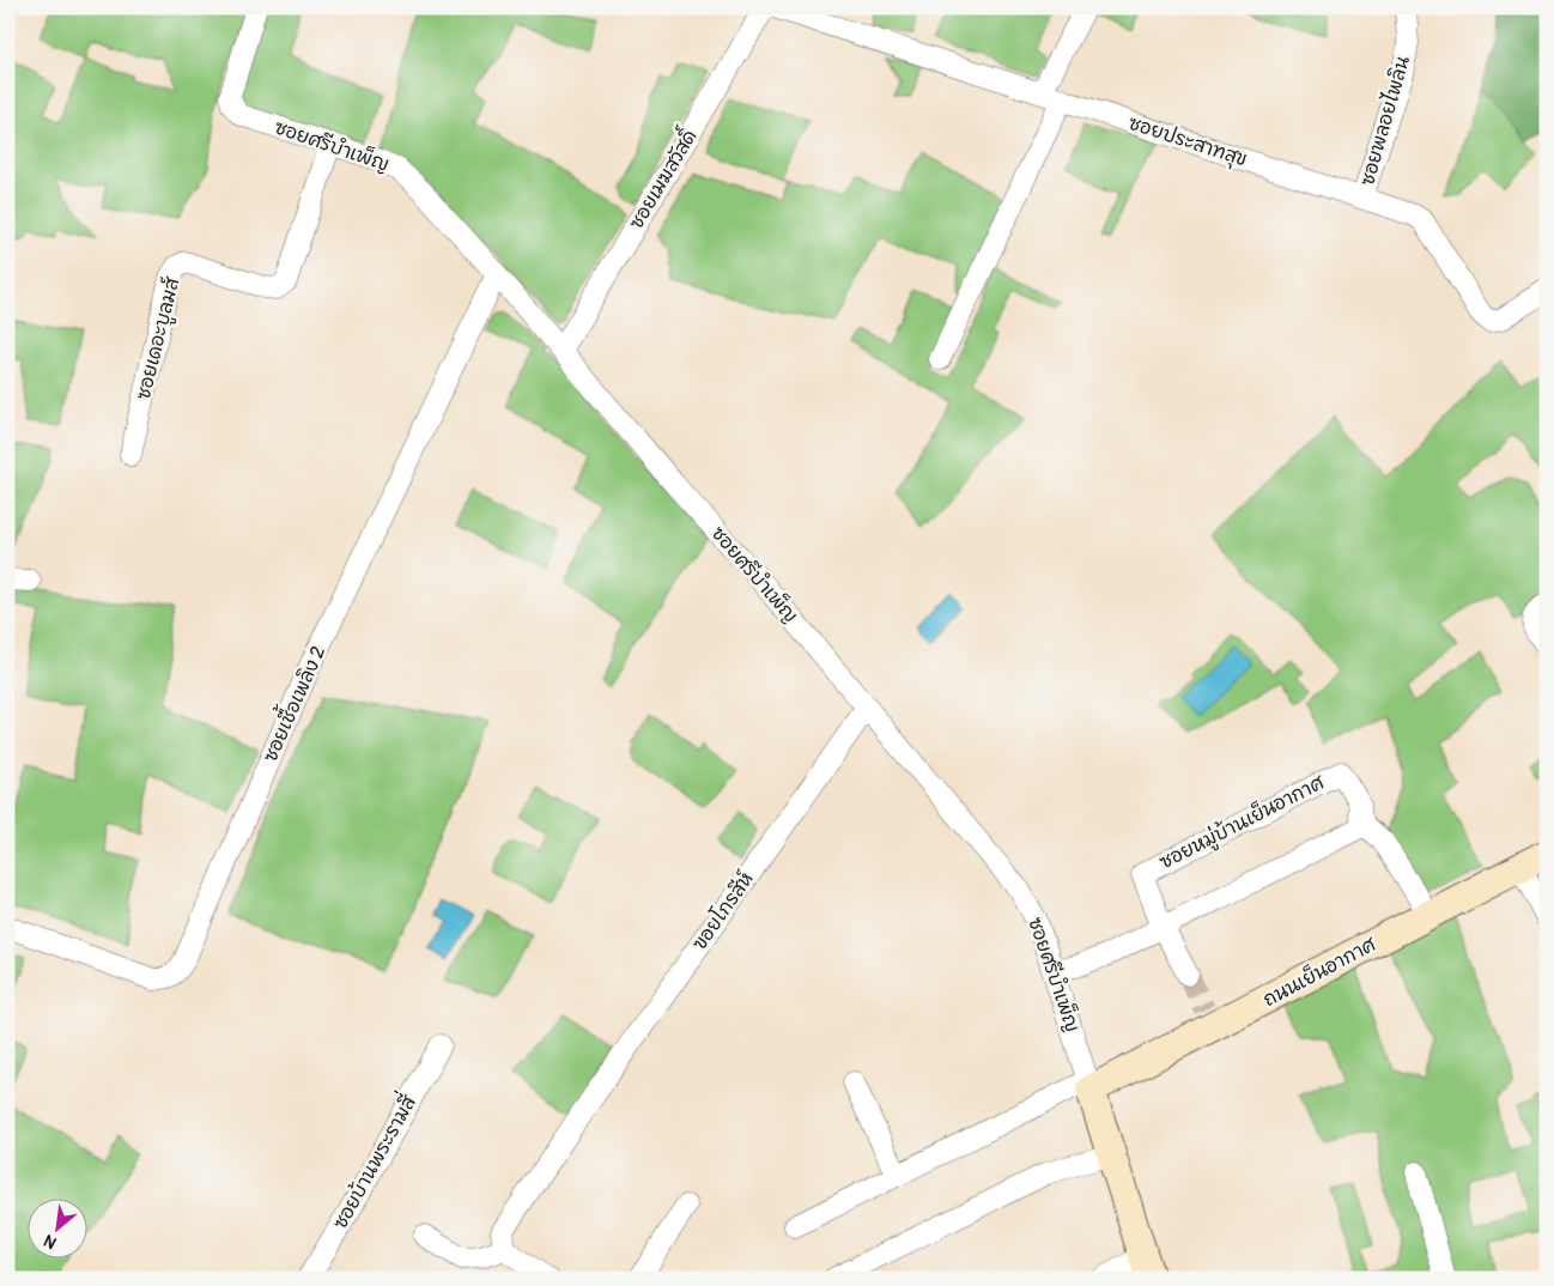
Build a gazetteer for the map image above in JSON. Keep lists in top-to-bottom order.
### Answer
{
  "streets": {
    "street": [
      "ซอยพลอยไพลิน",
      "ซอยประสาทสุข",
      "ซอยศรีบำเพ็ญ",
      "ซอยเมฆสวัสดิ์",
      "ซอยเดอะบูลมส์",
      "ซอยเชื้อเพลิง 2",
      "ซอยหมู่บ้านเย็นอากาศ",
      "ฃอยโกรสีห์",
      "ถนนเย็นอากาศ",
      "ซอยบ้านพระรามสี่"
    ]
  },
  "crossings": [
    ["ซอยพลอยไพลิน", "ซอยประสาทสุข"],
    ["ซอยศรีบำเพ็ญ", "ซอยเมฆสวัสดิ์"],
    ["ซอยศรีบำเพ็ญ", "ซอยเดอะบูลมส์"],
    ["ซอยศรีบำเพ็ญ", "ซอยเชื้อเพลิง 2"],
    ["ซอยศรีบำเพ็ญ", "ฃอยโกรสีห์"],
    ["ซอยศรีบำเพ็ญ", "ถนนเย็นอากาศ"],
    ["ซอยหมู่บ้านเย็นอากาศ", "ถนนเย็นอากาศ"]
  ],
  "north": "bottom left"
}
